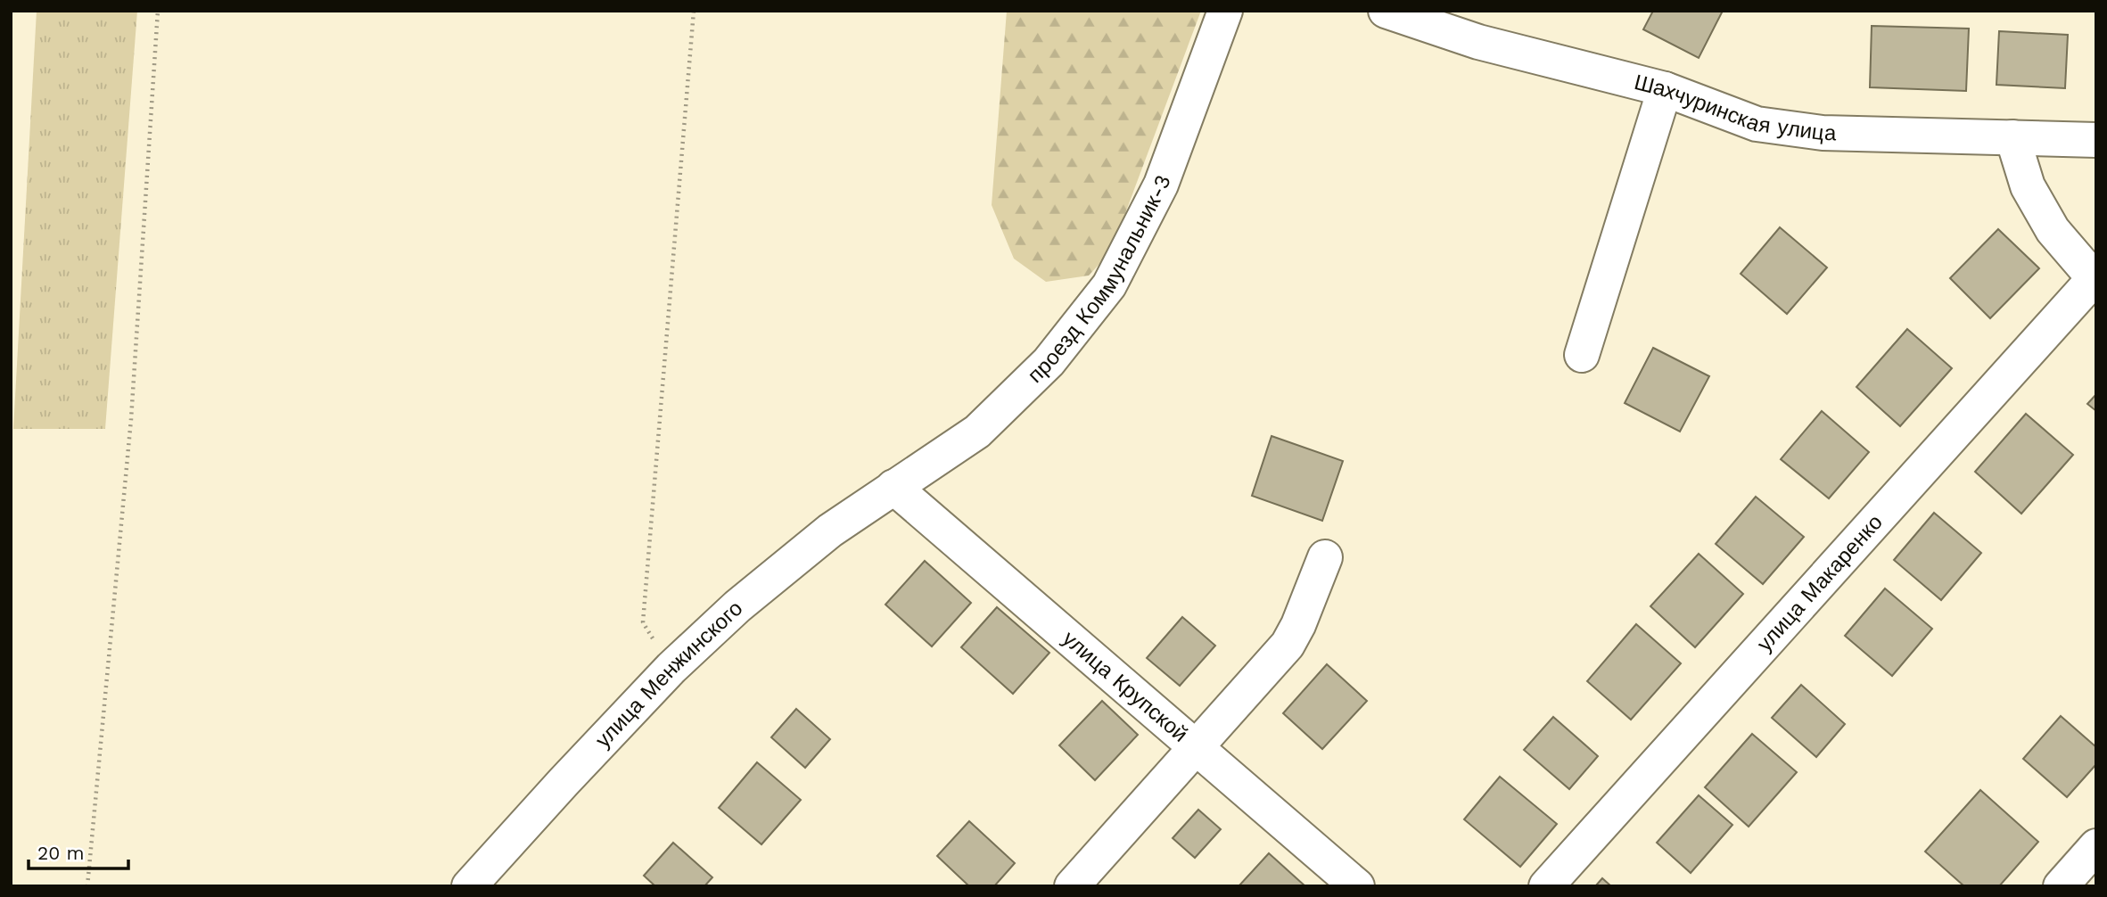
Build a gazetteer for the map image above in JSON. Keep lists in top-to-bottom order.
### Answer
{
  "streets": {
    "street": [
      "Шахчуринская улица",
      "проезд Коммунальник-3",
      "улица Макаренко",
      "улица Менжинского",
      "улица Крупской"
    ]
  },
  "crossings": [
    ["проезд Коммунальник-3", "улица Менжинского"],
    ["проезд Коммунальник-3", "улица Крупской"],
    ["улица Менжинского", "улица Крупской"]
  ],
  "scale_bar": "20 m"
}
